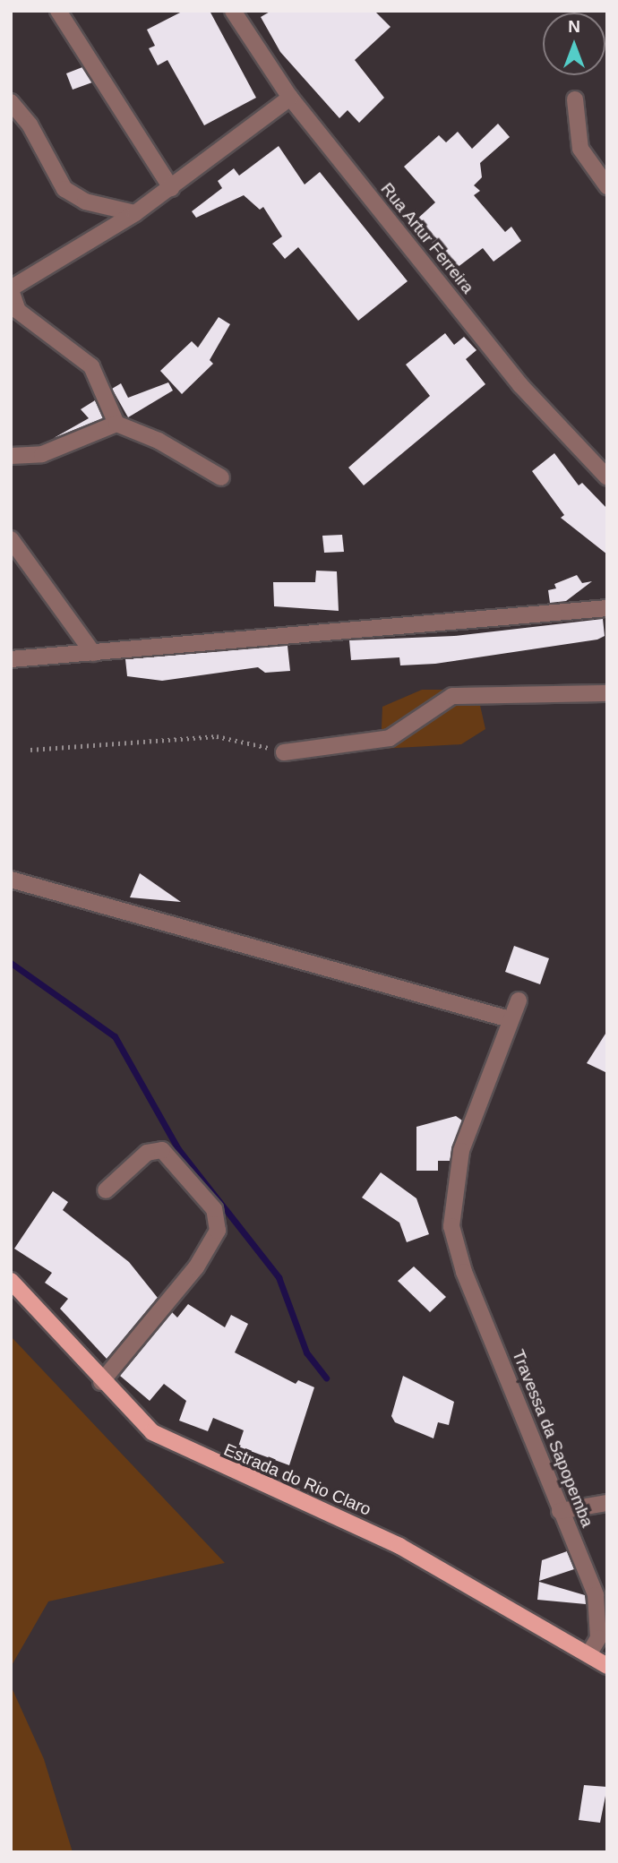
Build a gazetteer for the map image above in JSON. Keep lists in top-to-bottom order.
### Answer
{
  "streets": {
    "main road": ["Estrada do Rio Claro"],
    "street": ["Rua Artur Ferreira", "Travessa da Sapopemba"]
  },
  "crossings": [
    ["Travessa da Sapopemba", "Estrada do Rio Claro"]
  ],
  "north": "top"
}
